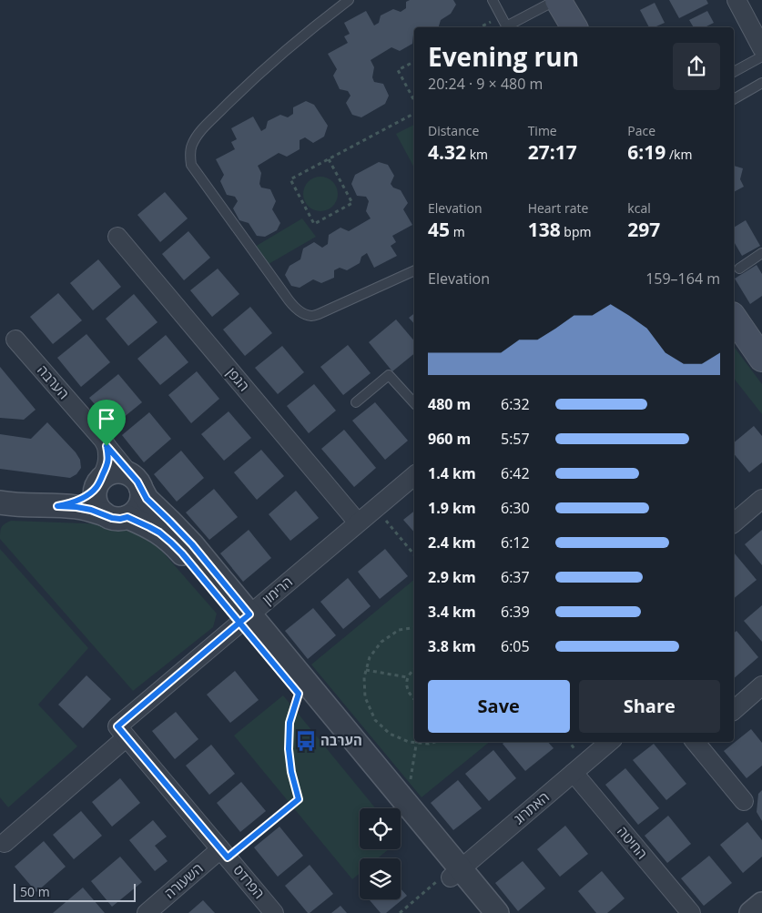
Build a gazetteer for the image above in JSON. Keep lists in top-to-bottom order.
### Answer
{
  "streets": {
    "street": [
      "הגפן",
      "הערבה",
      "הרימון",
      "האתרוג",
      "החיטה",
      "השעורה",
      "הפרדס"
    ]
  },
  "crossings": [
    ["הגפן", "הרימון"],
    ["הערבה", "הרימון"],
    ["הערבה", "האתרוג"],
    ["הרימון", "הפרדס"],
    ["האתרוג", "החיטה"],
    ["השעורה", "הפרדס"]
  ],
  "places": {
    "bus stop": ["הערבה"]
  },
  "scale_bar": "50 m",
  "page": {
    "heading": ["Evening run", "20:24 · 9 × 480 m"],
    "stats": [
      ["Distance", "4.32 km"],
      ["Time", "27:17"],
      ["Pace", "6:19 /km"],
      ["Elevation", "45 m"],
      ["Heart rate", "138 bpm"],
      ["kcal", "297"]
    ],
    "chart": ["Elevation", "159–164 m"],
    "list": [
      {
        "name": "480 m",
        "note": "6:32"
      },
      {
        "name": "960 m",
        "note": "5:57"
      },
      {
        "name": "1.4 km",
        "note": "6:42"
      },
      {
        "name": "1.9 km",
        "note": "6:30"
      },
      {
        "name": "2.4 km",
        "note": "6:12"
      },
      {
        "name": "2.9 km",
        "note": "6:37"
      },
      {
        "name": "3.4 km",
        "note": "6:39"
      },
      {
        "name": "3.8 km",
        "note": "6:05"
      }
    ],
    "buttons": ["Save", "Share"],
    "scale": "50 m"
  }
}
